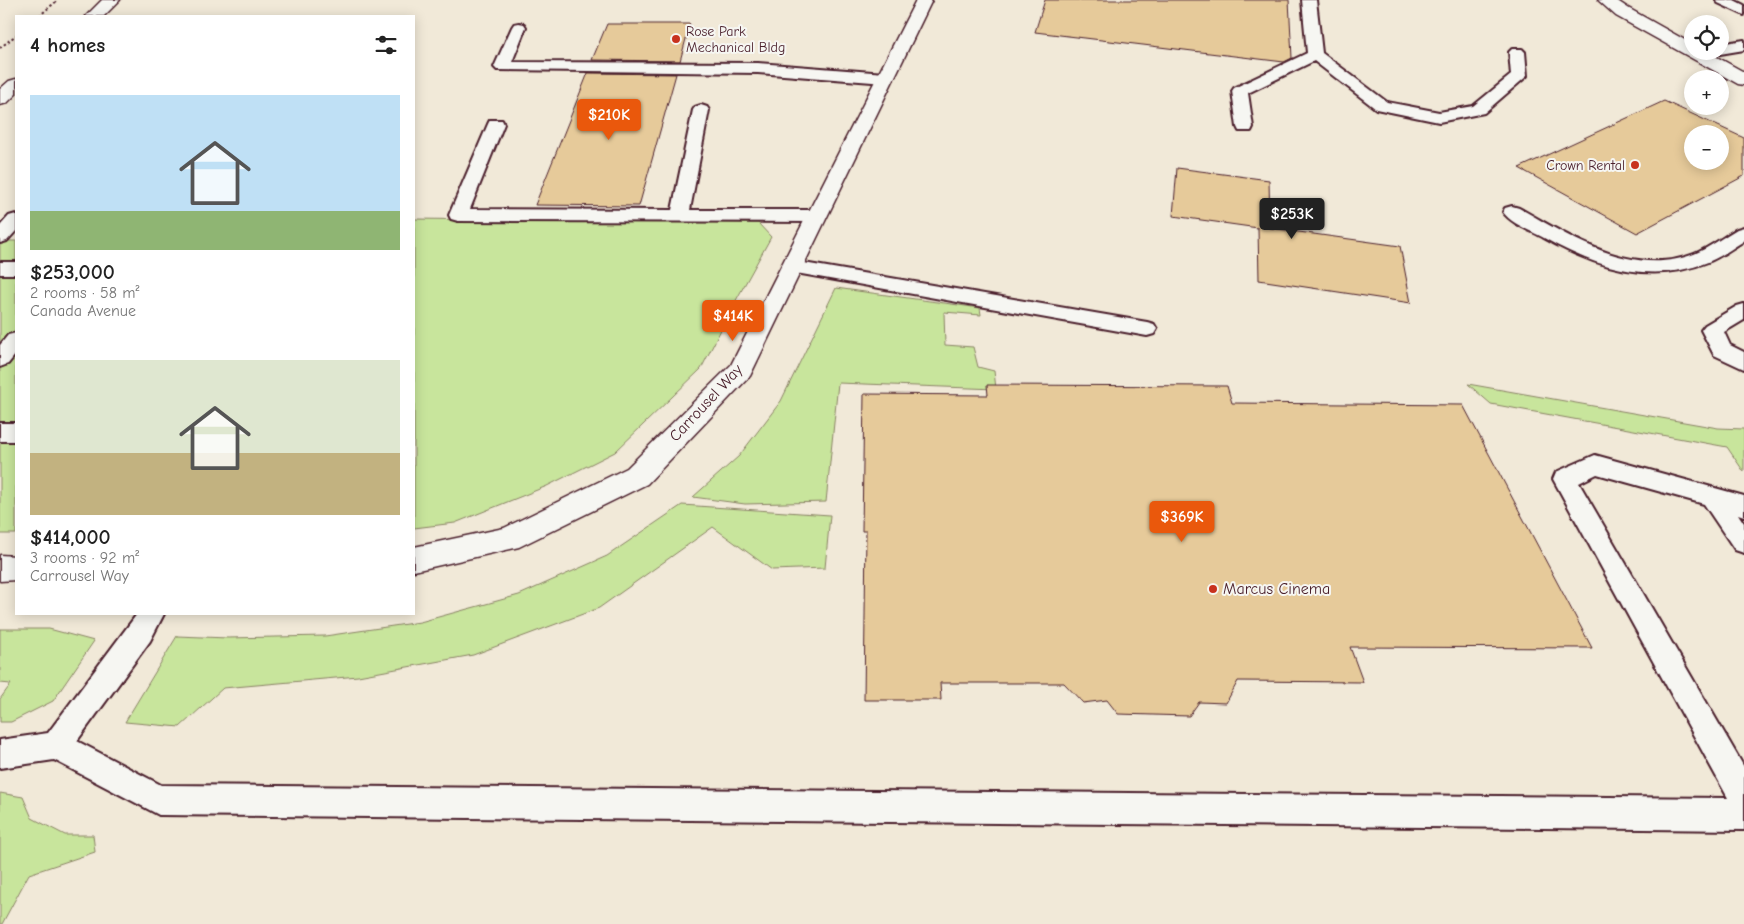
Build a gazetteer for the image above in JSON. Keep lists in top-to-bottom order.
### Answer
{
  "streets": {
    "street": ["Carrousel Way"]
  },
  "places": ["Rose Park Mechanical Bldg", "Crown Rental", "Marcus Cinema"],
  "page": {
    "map_buttons": ["+", "−"],
    "heading": "4 homes",
    "list": [
      {
        "name": "$253,000",
        "note": "2 rooms · 58 m² · Canada Avenue"
      },
      {
        "name": "$414,000",
        "note": "3 rooms · 92 m² · Carrousel Way"
      }
    ],
    "price": [
      "$210K",
      "$253K",
      "$414K",
      "$369K"
    ]
  }
}
